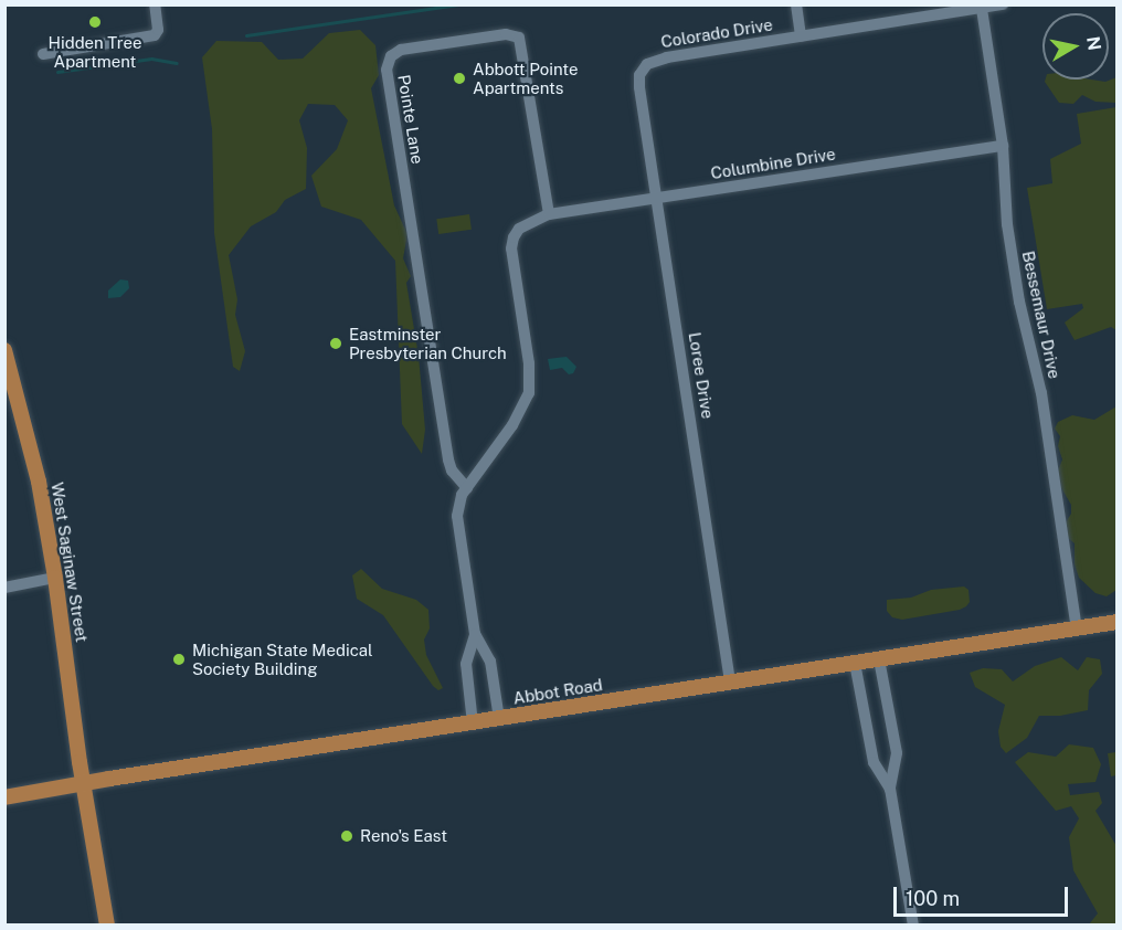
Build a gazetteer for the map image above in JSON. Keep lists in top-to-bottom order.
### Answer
{
  "streets": {
    "main road": ["West Saginaw Street", "Abbot Road"],
    "street": [
      "Colorado Drive",
      "Pointe Lane",
      "Columbine Drive",
      "Bessemaur Drive",
      "Loree Drive"
    ]
  },
  "crossings": [
    ["Colorado Drive", "Bessemaur Drive"],
    ["Colorado Drive", "Loree Drive"],
    ["Pointe Lane", "Columbine Drive"],
    ["Columbine Drive", "Bessemaur Drive"],
    ["Columbine Drive", "Loree Drive"],
    ["Bessemaur Drive", "Abbot Road"],
    ["Loree Drive", "Abbot Road"],
    ["West Saginaw Street", "Abbot Road"]
  ],
  "places": [
    "Hidden Tree Apartment",
    "Abbott Pointe Apartments",
    "Eastminster Presbyterian Church",
    "Michigan State Medical Society Building",
    "Reno's East"
  ],
  "scale_bar": "100 m",
  "north": "right"
}
